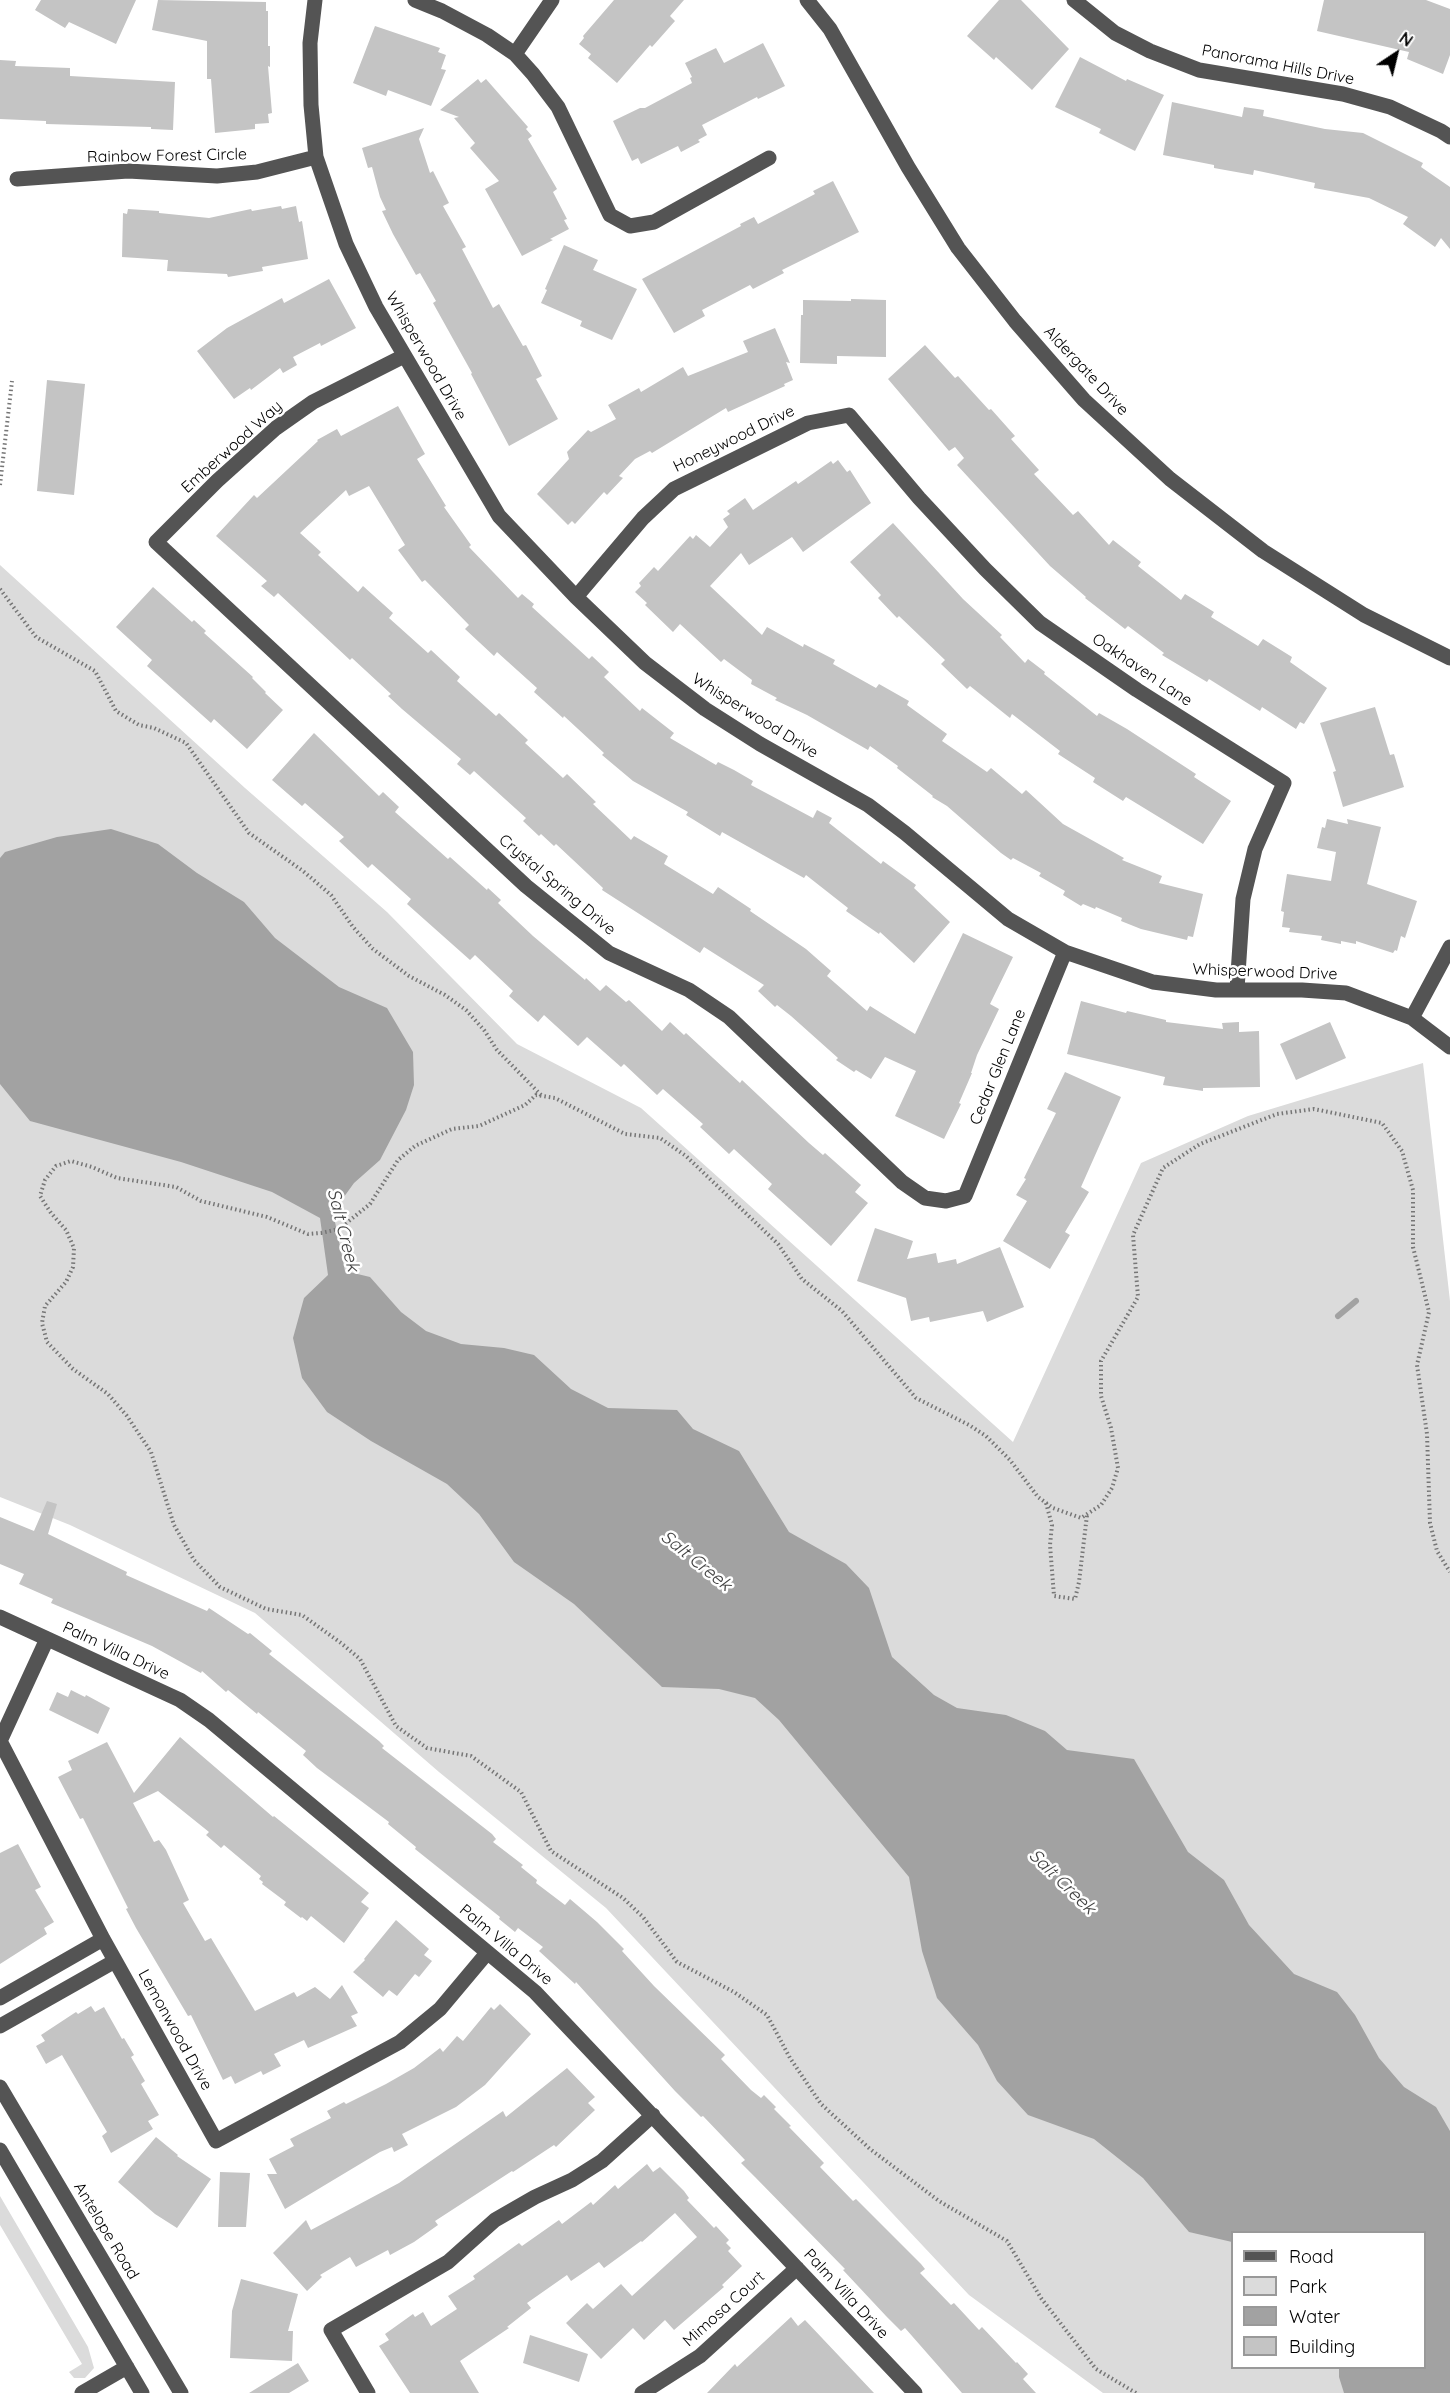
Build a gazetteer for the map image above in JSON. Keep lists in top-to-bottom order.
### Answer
{
  "streets": {
    "street": [
      "Panorama Hills Drive",
      "Rainbow Forest Circle",
      "Whisperwood Drive",
      "Aldergate Drive",
      "Honeywood Drive",
      "Emberwood Way",
      "Oakhaven Lane",
      "Crystal Spring Drive",
      "Cedar Glen Lane",
      "Palm Villa Drive",
      "Lemonwood Drive",
      "Antelope Road",
      "Mimosa Court"
    ]
  },
  "crossings": [
    ["Rainbow Forest Circle", "Whisperwood Drive"],
    ["Whisperwood Drive", "Honeywood Drive"],
    ["Whisperwood Drive", "Emberwood Way"],
    ["Whisperwood Drive", "Oakhaven Lane"],
    ["Whisperwood Drive", "Cedar Glen Lane"],
    ["Honeywood Drive", "Oakhaven Lane"],
    ["Emberwood Way", "Crystal Spring Drive"],
    ["Crystal Spring Drive", "Cedar Glen Lane"],
    ["Palm Villa Drive", "Lemonwood Drive"],
    ["Palm Villa Drive", "Mimosa Court"]
  ],
  "water": ["Salt Creek"],
  "legend": [
    "Road",
    "Park",
    "Water",
    "Building"
  ],
  "north": "top right"
}
